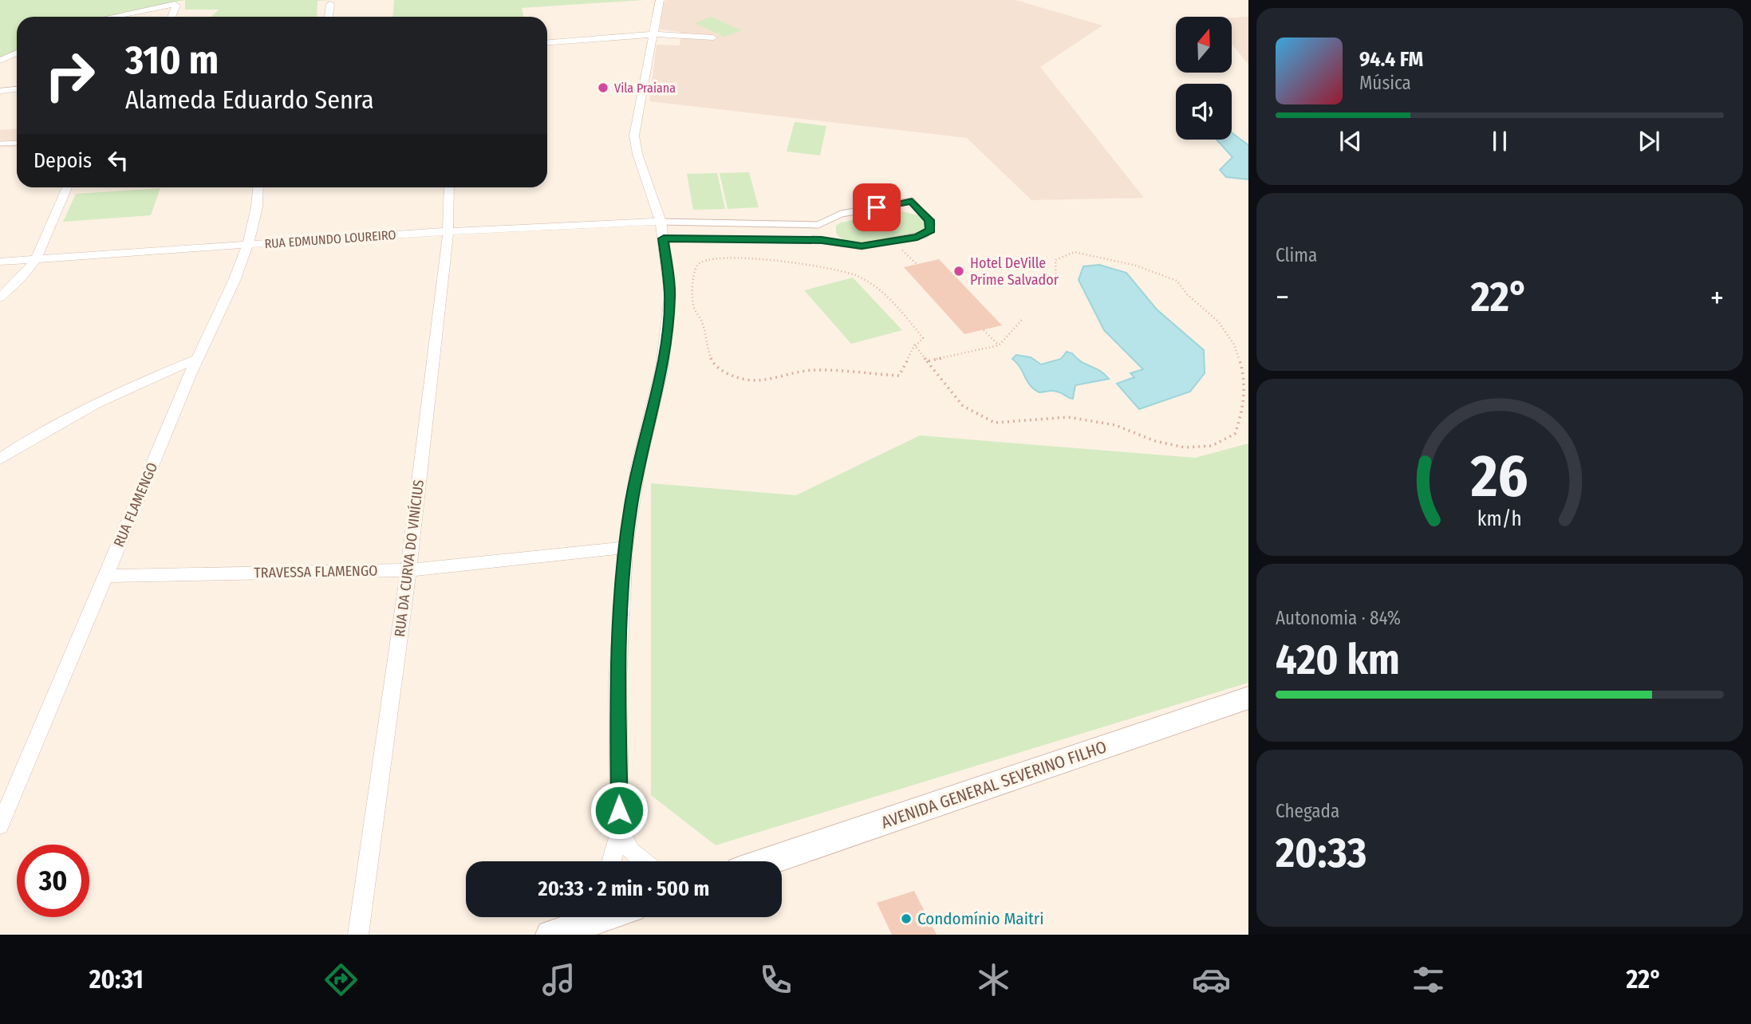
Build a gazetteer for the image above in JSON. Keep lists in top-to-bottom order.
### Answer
{
  "streets": {
    "main road": ["AVENIDA GENERAL SEVERINO FILHO"],
    "street": [
      "RUA EDMUNDO LOUREIRO",
      "RUA FLAMENGO",
      "RUA DA CURVA DO VINÍCIUS",
      "TRAVESSA FLAMENGO"
    ]
  },
  "crossings": [
    ["RUA EDMUNDO LOUREIRO", "RUA FLAMENGO"],
    ["RUA EDMUNDO LOUREIRO", "RUA DA CURVA DO VINÍCIUS"],
    ["RUA FLAMENGO", "TRAVESSA FLAMENGO"],
    ["RUA DA CURVA DO VINÍCIUS", "TRAVESSA FLAMENGO"]
  ],
  "places": ["Vila Praiana", "Hotel DeVille Prime Salvador", "Condomínio Maitri"],
  "north": "top",
  "page": {
    "turn": ["310 m", "Alameda Eduardo Senra"],
    "song": ["94.4 FM", "Música"],
    "then": "Depois",
    "tile": [
      "Clima",
      ["Autonomia · 84%", "420 km"],
      ["Chegada", "20:33"]
    ],
    "heat": ["−", "22°", "+"],
    "limit": "30",
    "trip": "20:33 · 2 min · 500 m",
    "tabs": ["20:31", "22°"],
    "gauge": ["26", "km/h"]
  }
}
